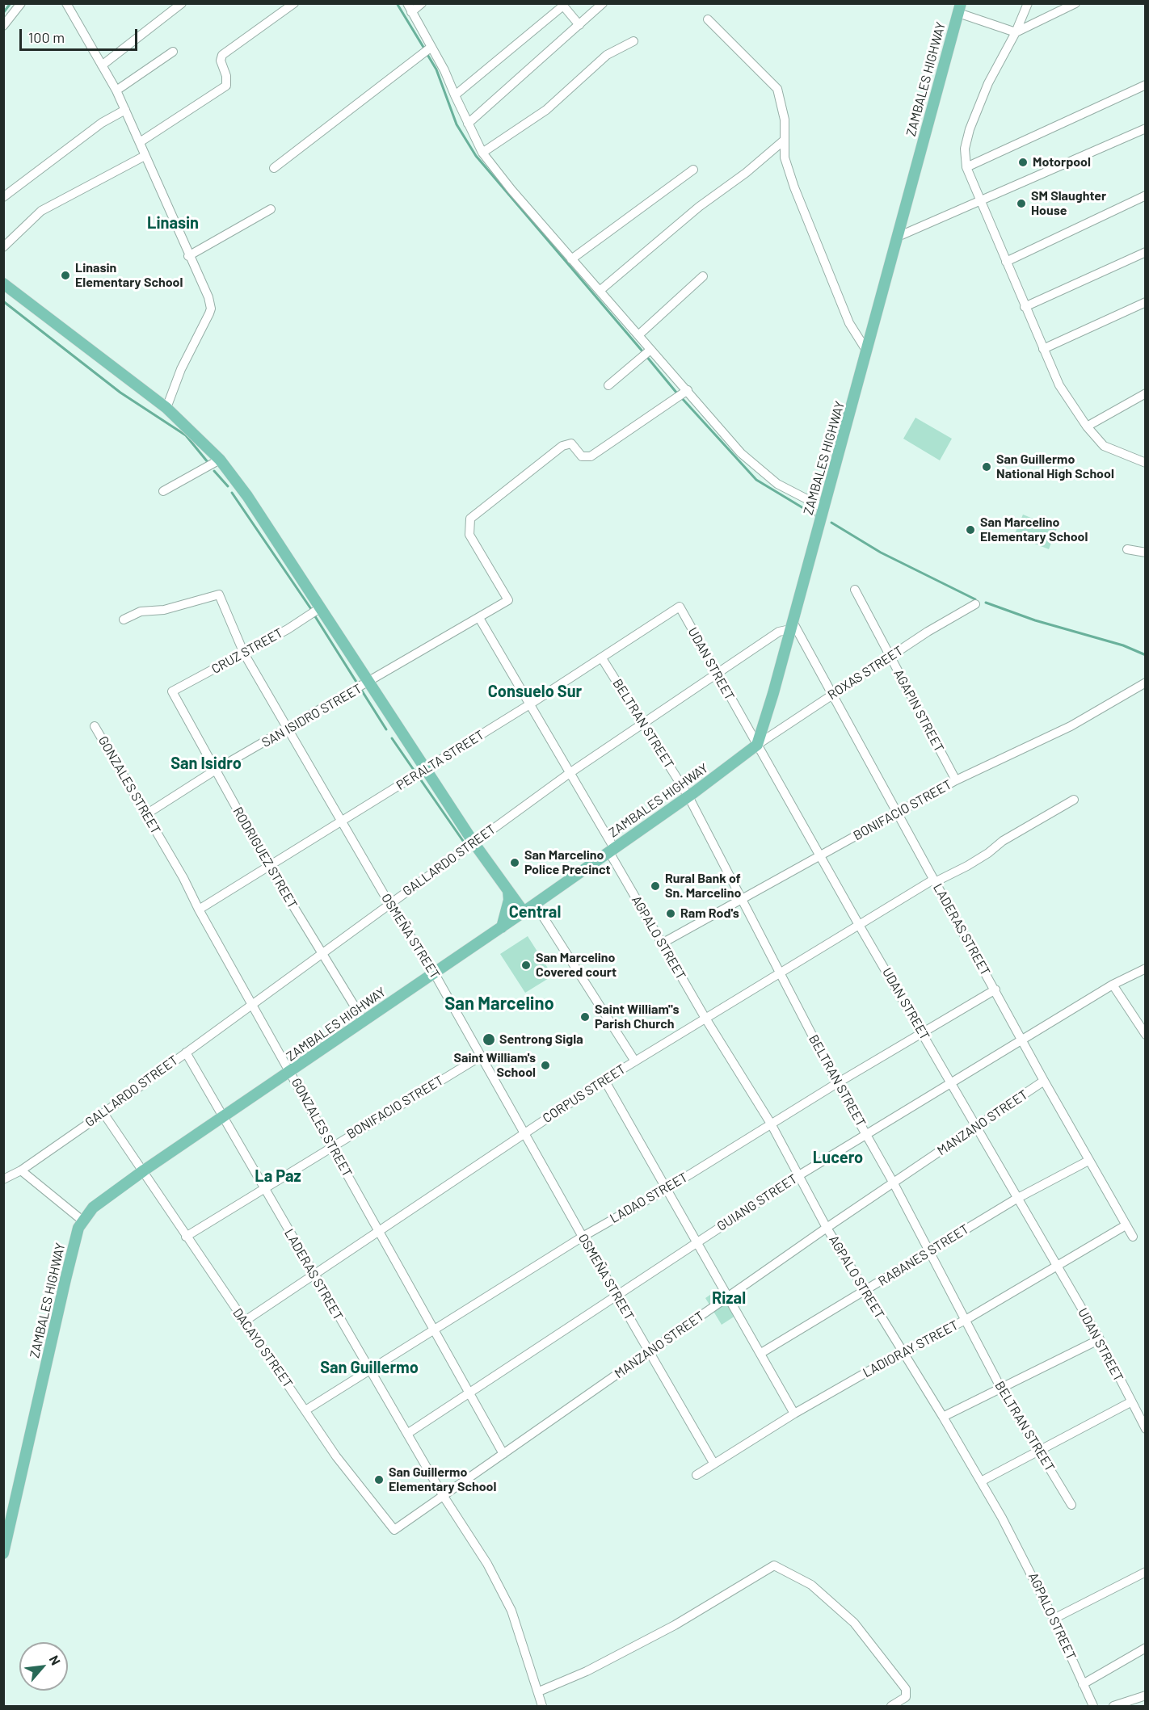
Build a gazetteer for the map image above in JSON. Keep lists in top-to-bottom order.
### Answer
{
  "streets": {
    "main road": ["ZAMBALES HIGHWAY"],
    "street": [
      "CRUZ STREET",
      "UDAN STREET",
      "ROXAS STREET",
      "AGAPIN STREET",
      "SAN ISIDRO STREET",
      "BELTRAN STREET",
      "PERALTA STREET",
      "GONZALES STREET",
      "BONIFACIO STREET",
      "RODRIGUEZ STREET",
      "GALLARDO STREET",
      "LADERAS STREET",
      "OSMEÑA STREET",
      "AGPALO STREET",
      "CORPUS STREET",
      "MANZANO STREET",
      "LADAO STREET",
      "GUIANG STREET",
      "RABANES STREET",
      "DACAYO STREET",
      "LADIORAY STREET"
    ]
  },
  "crossings": [
    ["ZAMBALES HIGHWAY", "UDAN STREET"],
    ["ZAMBALES HIGHWAY", "ROXAS STREET"],
    ["ZAMBALES HIGHWAY", "BELTRAN STREET"],
    ["ZAMBALES HIGHWAY", "GONZALES STREET"],
    ["ZAMBALES HIGHWAY", "RODRIGUEZ STREET"],
    ["ZAMBALES HIGHWAY", "GALLARDO STREET"],
    ["ZAMBALES HIGHWAY", "LADERAS STREET"],
    ["ZAMBALES HIGHWAY", "OSMEÑA STREET"],
    ["ZAMBALES HIGHWAY", "AGPALO STREET"],
    ["ZAMBALES HIGHWAY", "DACAYO STREET"],
    ["CRUZ STREET", "RODRIGUEZ STREET"],
    ["CRUZ STREET", "OSMEÑA STREET"],
    ["UDAN STREET", "ROXAS STREET"],
    ["UDAN STREET", "PERALTA STREET"],
    ["UDAN STREET", "BONIFACIO STREET"],
    ["UDAN STREET", "GALLARDO STREET"],
    ["UDAN STREET", "CORPUS STREET"],
    ["UDAN STREET", "MANZANO STREET"],
    ["UDAN STREET", "LADAO STREET"],
    ["UDAN STREET", "GUIANG STREET"],
    ["UDAN STREET", "RABANES STREET"],
    ["UDAN STREET", "LADIORAY STREET"],
    ["ROXAS STREET", "AGAPIN STREET"],
    ["ROXAS STREET", "LADERAS STREET"],
    ["AGAPIN STREET", "BONIFACIO STREET"],
    ["SAN ISIDRO STREET", "GONZALES STREET"],
    ["SAN ISIDRO STREET", "RODRIGUEZ STREET"],
    ["SAN ISIDRO STREET", "OSMEÑA STREET"],
    ["SAN ISIDRO STREET", "AGPALO STREET"],
    ["BELTRAN STREET", "PERALTA STREET"],
    ["BELTRAN STREET", "BONIFACIO STREET"],
    ["BELTRAN STREET", "GALLARDO STREET"],
    ["BELTRAN STREET", "CORPUS STREET"],
    ["BELTRAN STREET", "MANZANO STREET"],
    ["BELTRAN STREET", "LADAO STREET"],
    ["BELTRAN STREET", "GUIANG STREET"],
    ["BELTRAN STREET", "RABANES STREET"],
    ["BELTRAN STREET", "LADIORAY STREET"],
    ["PERALTA STREET", "GONZALES STREET"],
    ["PERALTA STREET", "RODRIGUEZ STREET"],
    ["PERALTA STREET", "OSMEÑA STREET"],
    ["PERALTA STREET", "AGPALO STREET"],
    ["GONZALES STREET", "BONIFACIO STREET"],
    ["GONZALES STREET", "GALLARDO STREET"],
    ["GONZALES STREET", "CORPUS STREET"],
    ["GONZALES STREET", "MANZANO STREET"],
    ["GONZALES STREET", "LADAO STREET"],
    ["GONZALES STREET", "GUIANG STREET"],
    ["BONIFACIO STREET", "LADERAS STREET"],
    ["BONIFACIO STREET", "OSMEÑA STREET"],
    ["BONIFACIO STREET", "AGPALO STREET"],
    ["BONIFACIO STREET", "DACAYO STREET"],
    ["RODRIGUEZ STREET", "GALLARDO STREET"],
    ["GALLARDO STREET", "LADERAS STREET"],
    ["GALLARDO STREET", "OSMEÑA STREET"],
    ["GALLARDO STREET", "AGPALO STREET"],
    ["GALLARDO STREET", "DACAYO STREET"],
    ["LADERAS STREET", "CORPUS STREET"],
    ["LADERAS STREET", "MANZANO STREET"],
    ["LADERAS STREET", "LADAO STREET"],
    ["LADERAS STREET", "GUIANG STREET"],
    ["LADERAS STREET", "RABANES STREET"],
    ["LADERAS STREET", "DACAYO STREET"],
    ["LADERAS STREET", "LADIORAY STREET"],
    ["OSMEÑA STREET", "CORPUS STREET"],
    ["OSMEÑA STREET", "MANZANO STREET"],
    ["OSMEÑA STREET", "LADAO STREET"],
    ["OSMEÑA STREET", "GUIANG STREET"],
    ["OSMEÑA STREET", "LADIORAY STREET"],
    ["AGPALO STREET", "CORPUS STREET"],
    ["AGPALO STREET", "MANZANO STREET"],
    ["AGPALO STREET", "LADAO STREET"],
    ["AGPALO STREET", "GUIANG STREET"],
    ["AGPALO STREET", "RABANES STREET"],
    ["AGPALO STREET", "LADIORAY STREET"],
    ["CORPUS STREET", "DACAYO STREET"],
    ["MANZANO STREET", "DACAYO STREET"],
    ["LADAO STREET", "DACAYO STREET"]
  ],
  "districts": [
    "Linasin",
    "Consuelo Sur",
    "San Isidro",
    "Central",
    "San Marcelino",
    "Lucero",
    "La Paz",
    "Rizal",
    "San Guillermo"
  ],
  "places": [
    "Motorpool",
    "SM Slaughter House",
    "Linasin Elementary School",
    "San Guillermo National High School",
    "San Marcelino Elementary School",
    "San Marcelino Police Precinct",
    "Rural Bank of Sn. Marcelino",
    "Ram Rod's",
    "San Marcelino Covered court",
    "Saint William\"s Parish Church",
    "Sentrong Sigla",
    "Saint William's School",
    "San Guillermo Elementary School"
  ],
  "scale_bar": "100 m",
  "north": "top right"
}
